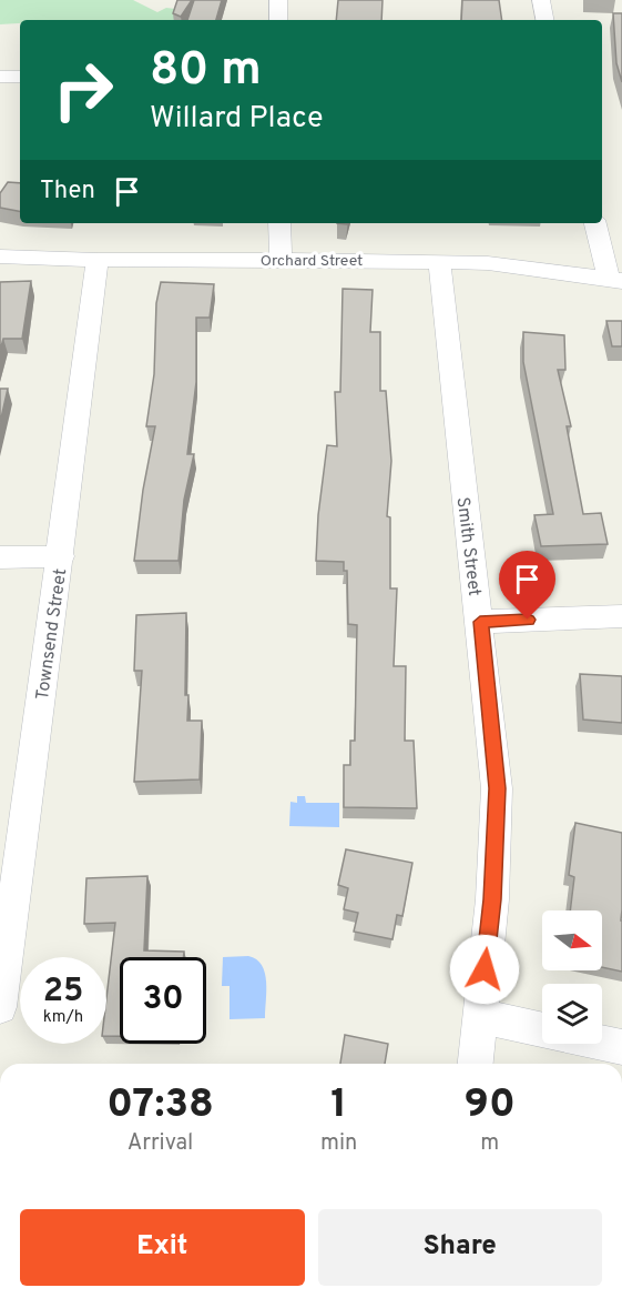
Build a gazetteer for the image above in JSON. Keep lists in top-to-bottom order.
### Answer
{
  "streets": {
    "street": ["Orchard Street", "Smith Street", "Townsend Street"]
  },
  "crossings": [
    ["Orchard Street", "Smith Street"],
    ["Orchard Street", "Townsend Street"]
  ],
  "north": "right",
  "page": {
    "turn": ["80 m", "Willard Place"],
    "then": "Then",
    "speed": "25 km/h",
    "limit": "30",
    "eta": [
      "07:38",
      "Arrival",
      "1",
      "min",
      "90",
      "m"
    ],
    "buttons": ["Exit", "Share"]
  }
}
